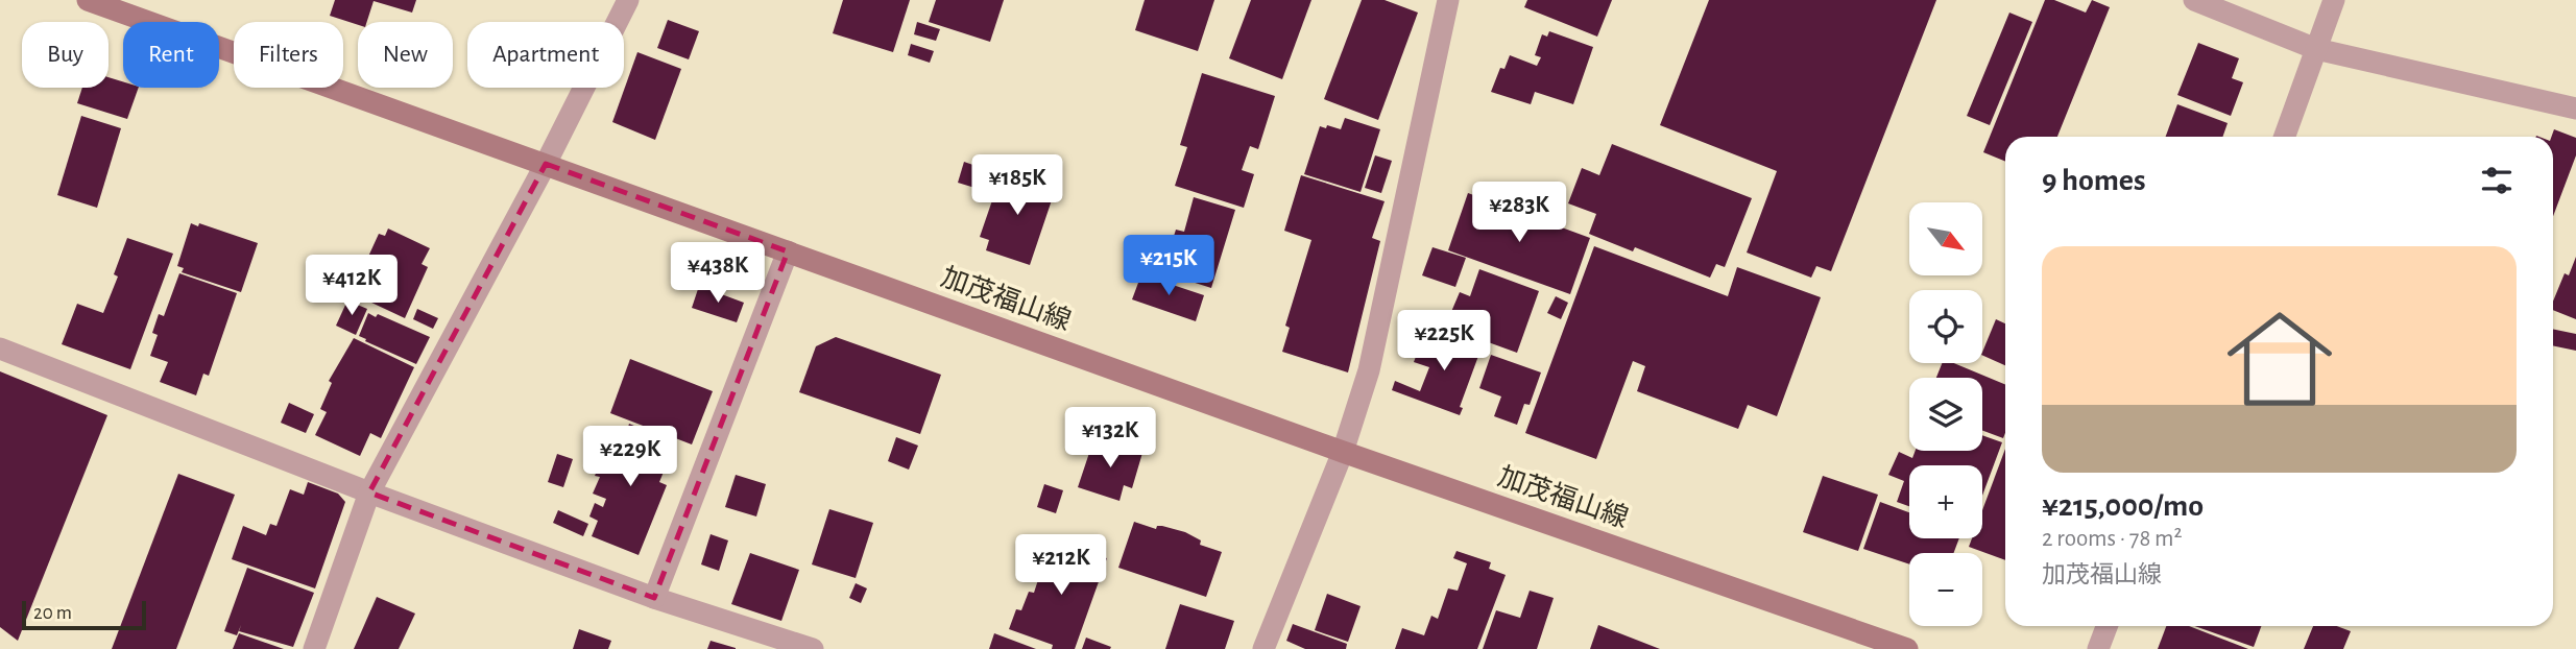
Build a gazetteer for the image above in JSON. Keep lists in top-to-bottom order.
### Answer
{
  "streets": {
    "main road": ["加茂福山線"]
  },
  "scale_bar": "20 m",
  "north": "bottom right",
  "page": {
    "chip": [
      "Buy",
      "Rent",
      "Filters",
      "New",
      "Apartment"
    ],
    "heading": "9 homes",
    "price": [
      "¥185K",
      "¥283K",
      "¥215K",
      "¥438K",
      "¥412K",
      "¥225K",
      "¥132K",
      "¥229K",
      "¥212K"
    ],
    "map_buttons": ["+", "−"],
    "list": [
      {
        "name": "¥215,000/mo",
        "note": "2 rooms · 78 m² · 加茂福山線"
      }
    ],
    "scale": "20 m"
  }
}
